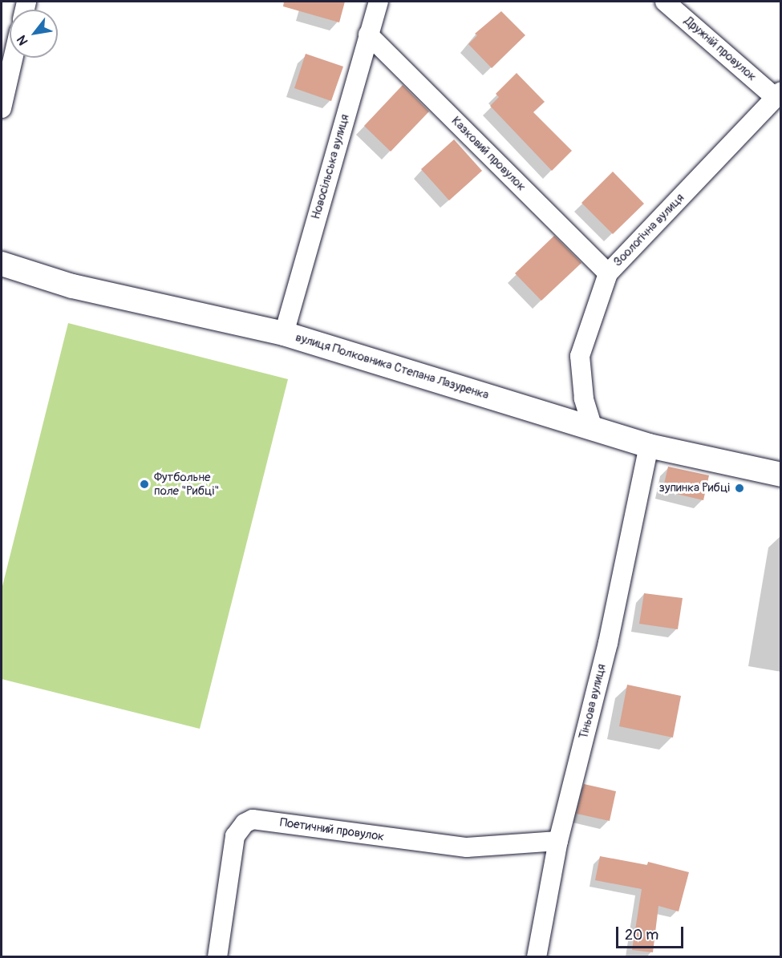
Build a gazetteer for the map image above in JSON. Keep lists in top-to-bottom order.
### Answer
{
  "streets": {
    "street": [
      "Дружній провулок",
      "Казковий провулок",
      "Новосільська вулиця",
      "Зоологічна вулиця",
      "вулиця Полковника Степана Лазуренка",
      "Тіньова вулиця",
      "Поетичний провулок"
    ]
  },
  "crossings": [
    ["Дружній провулок", "Зоологічна вулиця"],
    ["Казковий провулок", "Новосільська вулиця"],
    ["Казковий провулок", "Зоологічна вулиця"],
    ["Новосільська вулиця", "вулиця Полковника Степана Лазуренка"],
    ["Зоологічна вулиця", "вулиця Полковника Степана Лазуренка"],
    ["вулиця Полковника Степана Лазуренка", "Тіньова вулиця"],
    ["Тіньова вулиця", "Поетичний провулок"]
  ],
  "places": ["Футбольне поле \"Рибці\"", "зупинка Рибці"],
  "scale_bar": "20 m",
  "north": "bottom left"
}
